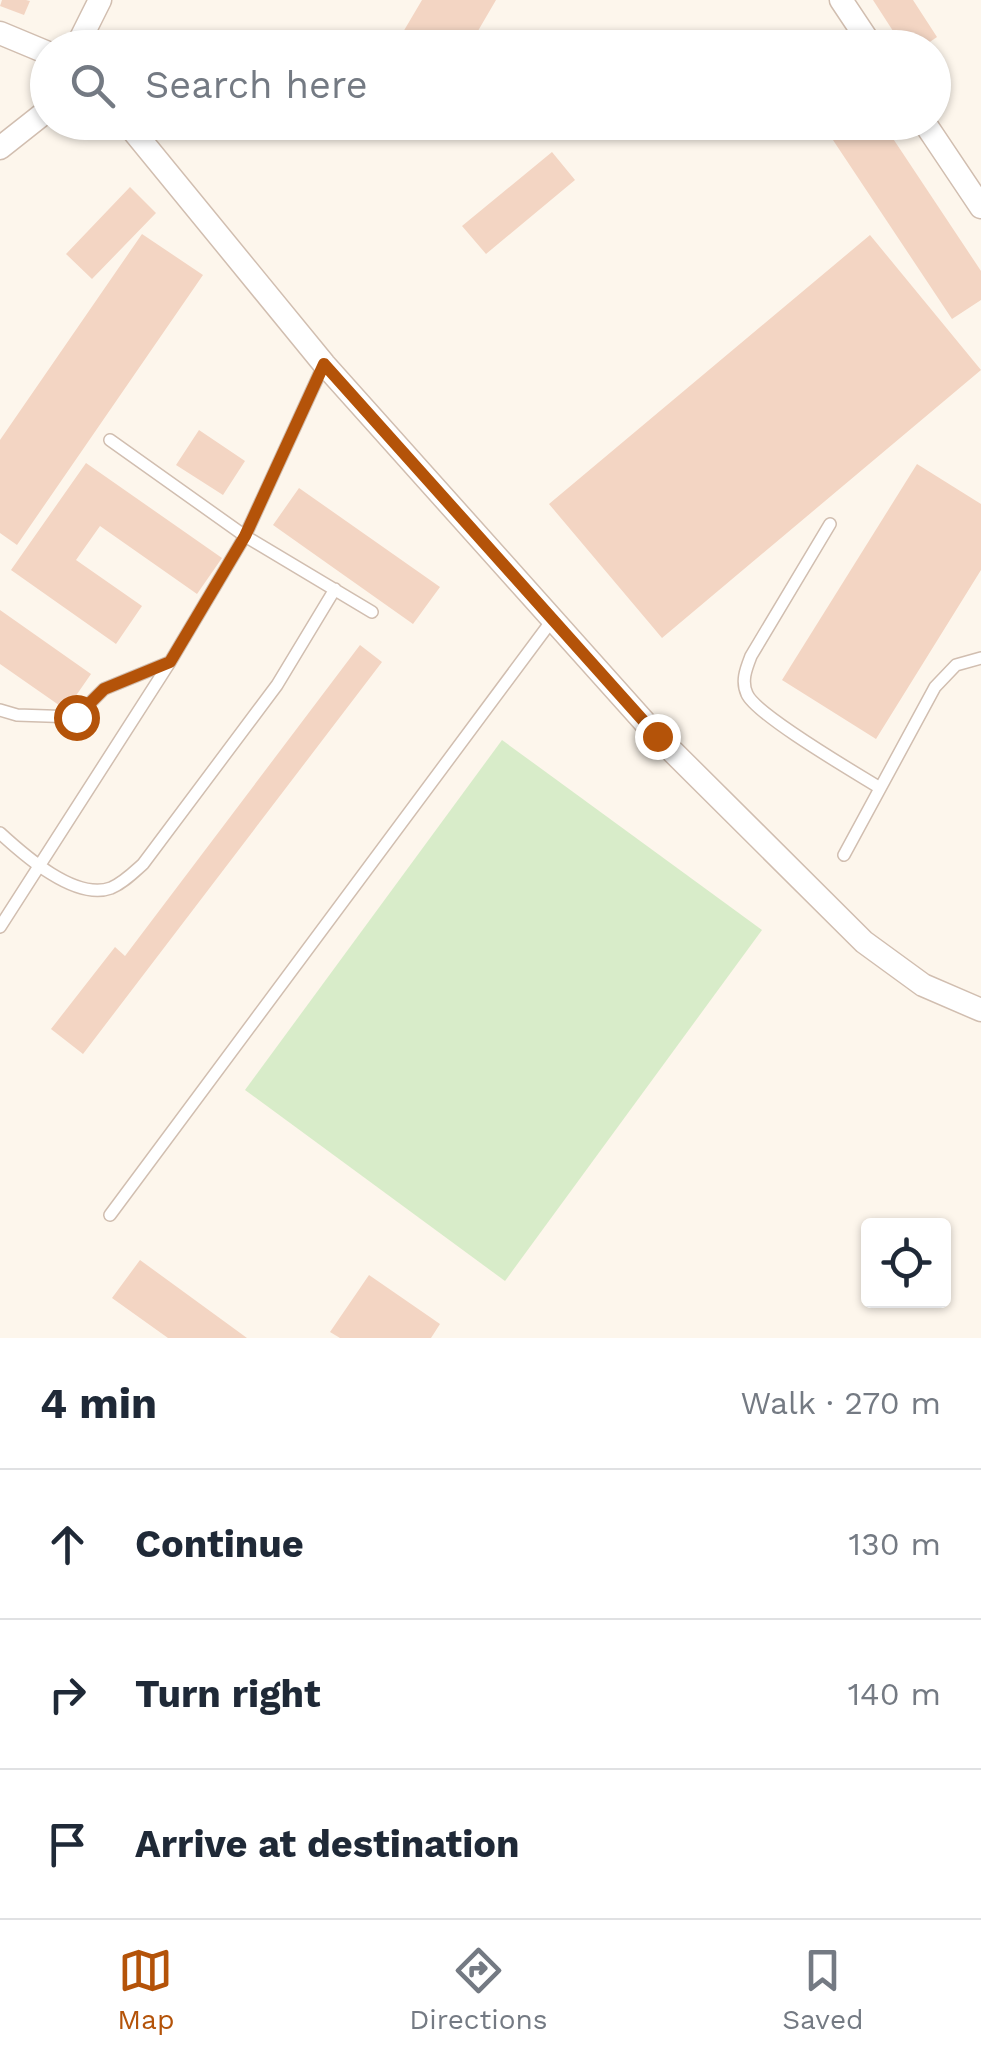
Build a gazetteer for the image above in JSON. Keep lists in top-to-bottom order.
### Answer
{
  "page": {
    "search": "Search here",
    "heading": ["4 min", "Walk · 270 m"],
    "list": [
      ["Continue", "130 m"],
      ["Turn right", "140 m"],
      "Arrive at destination"
    ],
    "nav": ["Map", "Directions", "Saved"]
  }
}
